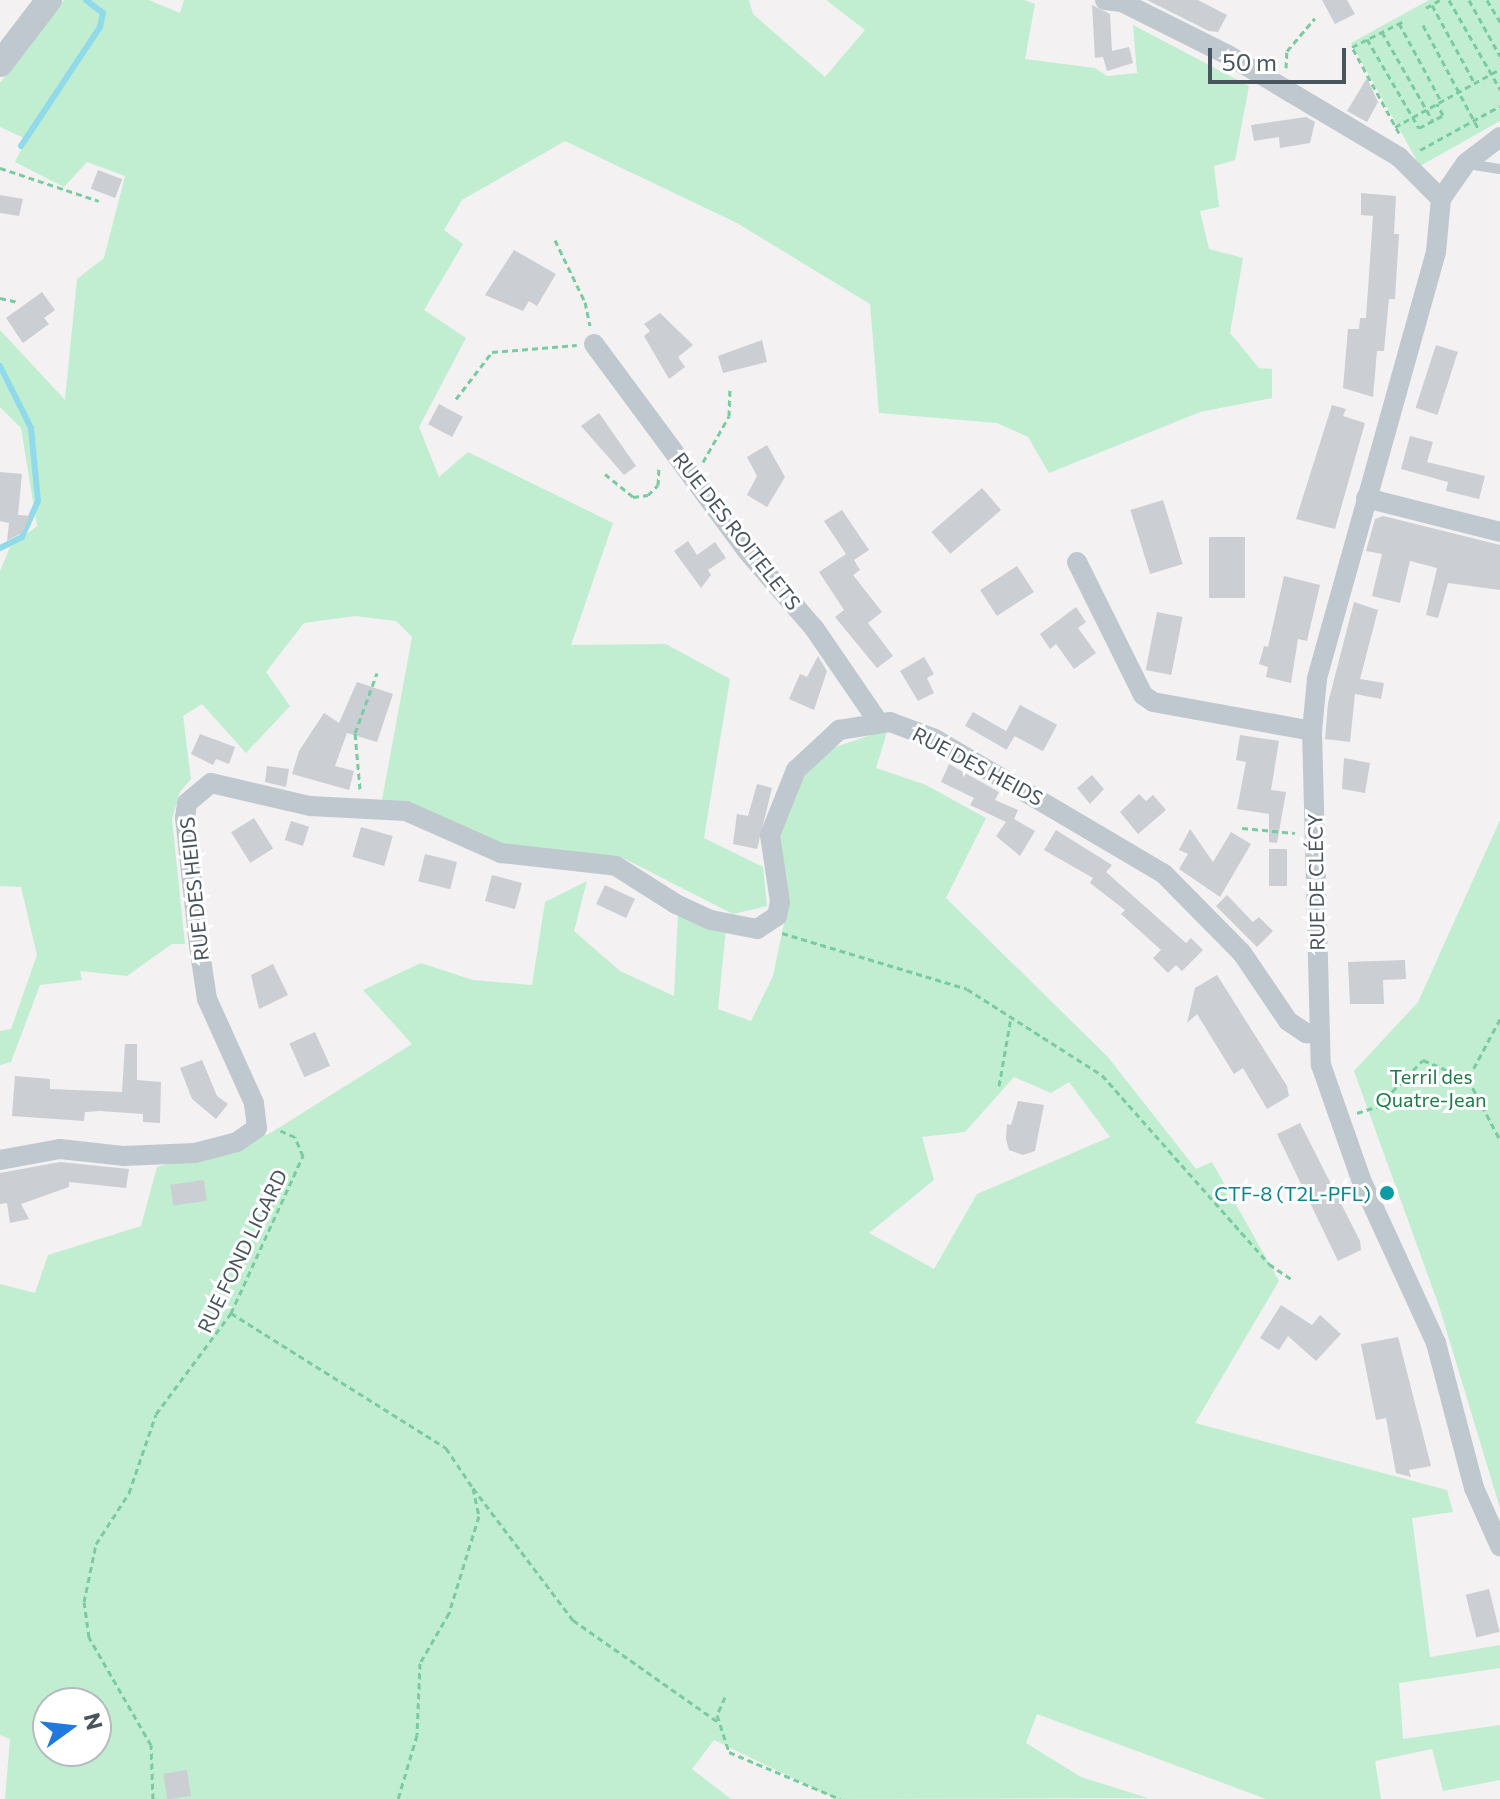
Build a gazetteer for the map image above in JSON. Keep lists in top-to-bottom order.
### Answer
{
  "streets": {
    "street": ["RUE DES ROITELETS", "RUE DES HEIDS", "RUE DE CLÉCY"],
    "path": ["RUE FOND LIGARD"]
  },
  "crossings": [
    ["RUE DES ROITELETS", "RUE DES HEIDS"],
    ["RUE DES HEIDS", "RUE DE CLÉCY"],
    ["RUE DES HEIDS", "RUE FOND LIGARD"]
  ],
  "parks": ["Terril des Quatre-Jean"],
  "places": ["CTF-8 (T2L-PFL)"],
  "scale_bar": "50 m",
  "north": "right"
}
